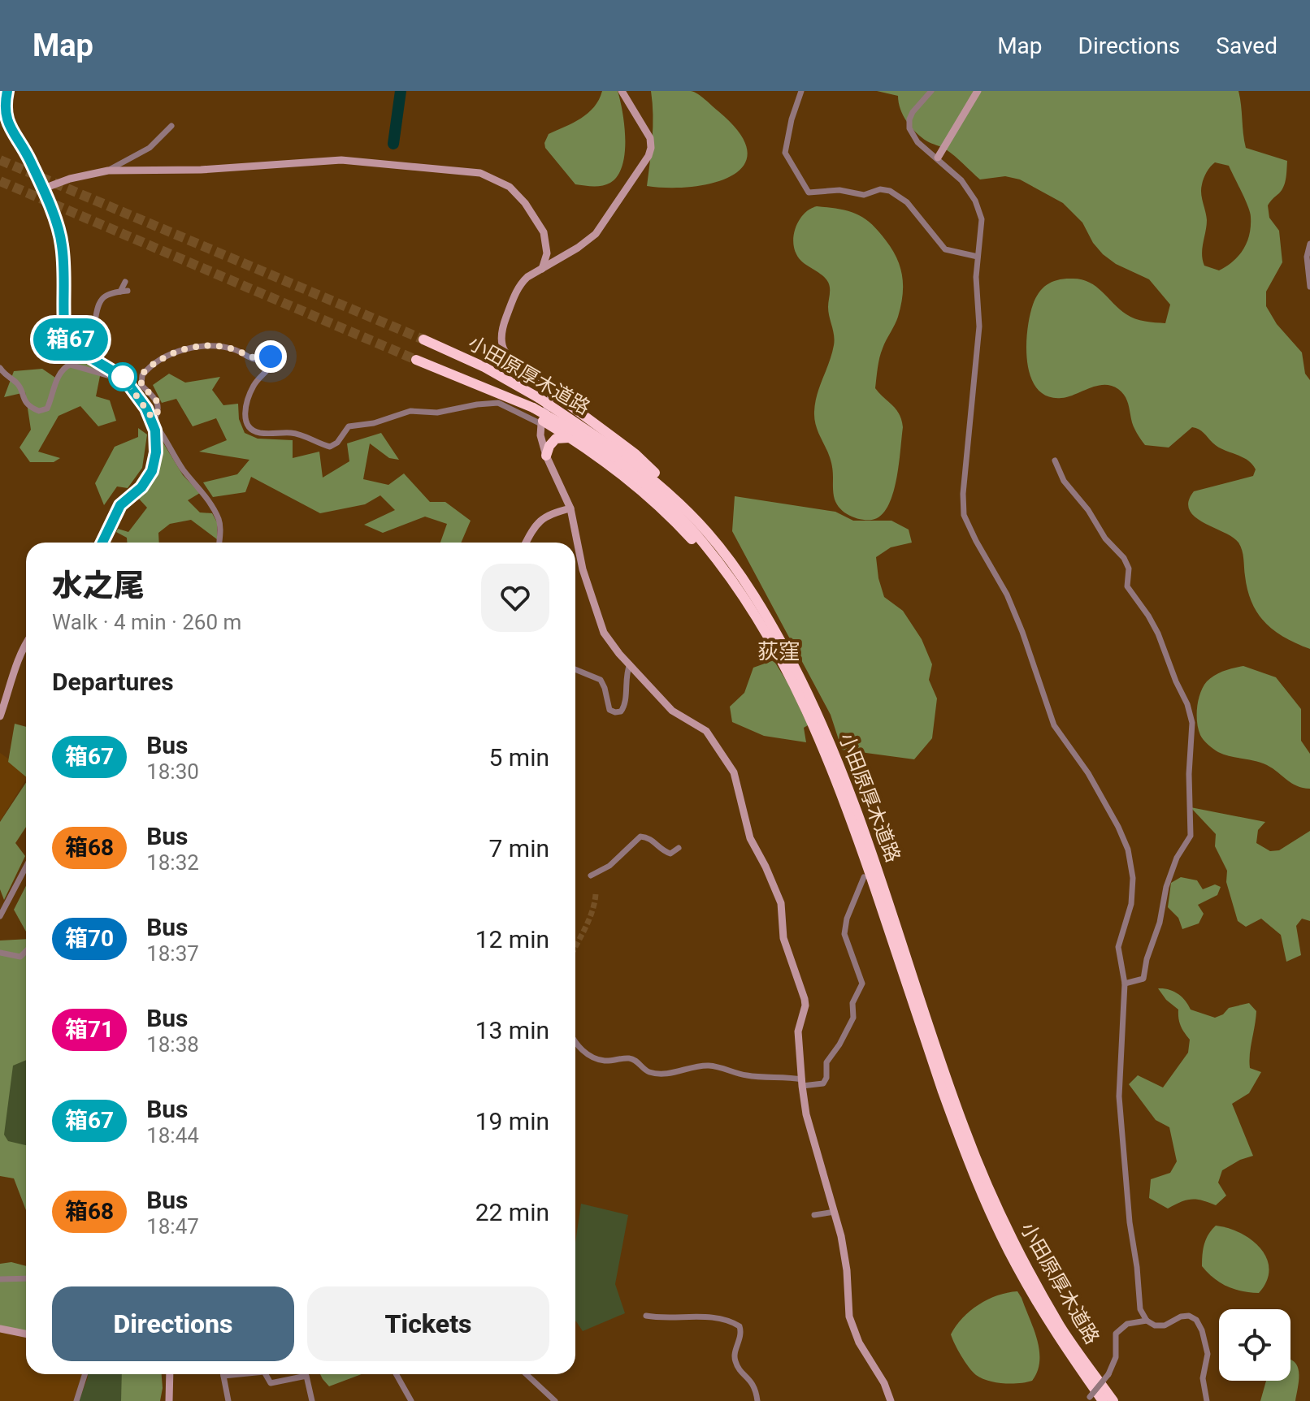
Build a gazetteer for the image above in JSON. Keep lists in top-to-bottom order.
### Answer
{
  "streets": {
    "highway": ["小田原厚木道路"]
  },
  "districts": ["荻窪"],
  "lines": ["bus line 箱67"],
  "page": {
    "header": "Map",
    "nav": ["Map", "Directions", "Saved"],
    "on_map": "箱67",
    "heading": [
      ["水之尾", "Walk · 4 min · 260 m"],
      "Departures"
    ],
    "list": [
      {
        "mark": "箱67",
        "name": "Bus",
        "note": "18:30",
        "value": "5 min"
      },
      {
        "mark": "箱68",
        "name": "Bus",
        "note": "18:32",
        "value": "7 min"
      },
      {
        "mark": "箱70",
        "name": "Bus",
        "note": "18:37",
        "value": "12 min"
      },
      {
        "mark": "箱71",
        "name": "Bus",
        "note": "18:38",
        "value": "13 min"
      },
      {
        "mark": "箱67",
        "name": "Bus",
        "note": "18:44",
        "value": "19 min"
      },
      {
        "mark": "箱68",
        "name": "Bus",
        "note": "18:47",
        "value": "22 min"
      }
    ],
    "buttons": ["Directions", "Tickets"]
  }
}
